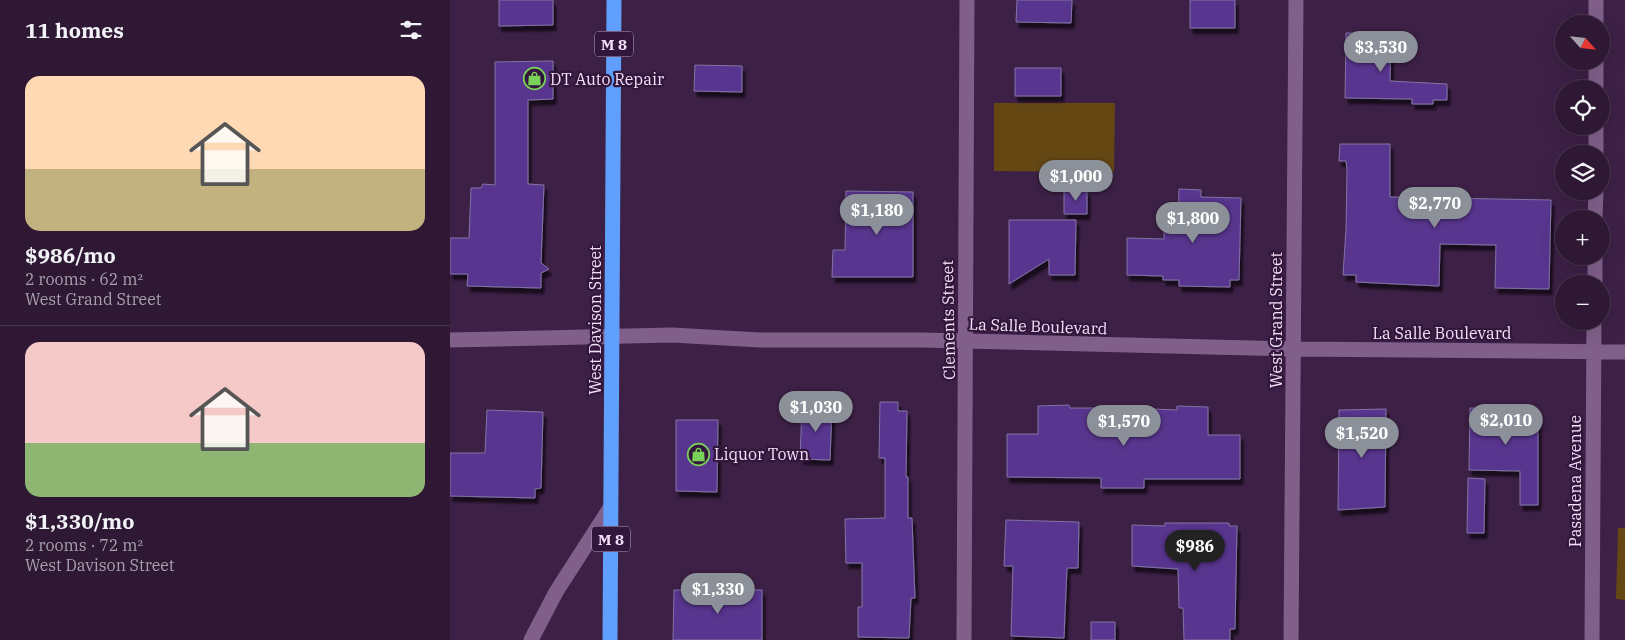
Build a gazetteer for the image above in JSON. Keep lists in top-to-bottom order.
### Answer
{
  "streets": {
    "highway": ["M 8", "West Davison Street"],
    "street": [
      "Clements Street",
      "West Grand Street",
      "La Salle Boulevard",
      "Pasadena Avenue"
    ]
  },
  "crossings": [
    ["West Davison Street", "La Salle Boulevard"],
    ["Clements Street", "La Salle Boulevard"],
    ["West Grand Street", "La Salle Boulevard"],
    ["La Salle Boulevard", "Pasadena Avenue"]
  ],
  "places": {
    "shop": ["DT Auto Repair", "Liquor Town"]
  },
  "north": "bottom right",
  "page": {
    "heading": "11 homes",
    "map_buttons": ["+", "−"],
    "price": [
      "$3,530",
      "$1,000",
      "$2,770",
      "$1,180",
      "$1,800",
      "$1,030",
      "$2,010",
      "$1,570",
      "$1,520",
      "$986",
      "$1,330"
    ],
    "list": [
      {
        "name": "$986/mo",
        "note": "2 rooms · 62 m² · West Grand Street"
      },
      {
        "name": "$1,330/mo",
        "note": "2 rooms · 72 m² · West Davison Street"
      }
    ]
  }
}
